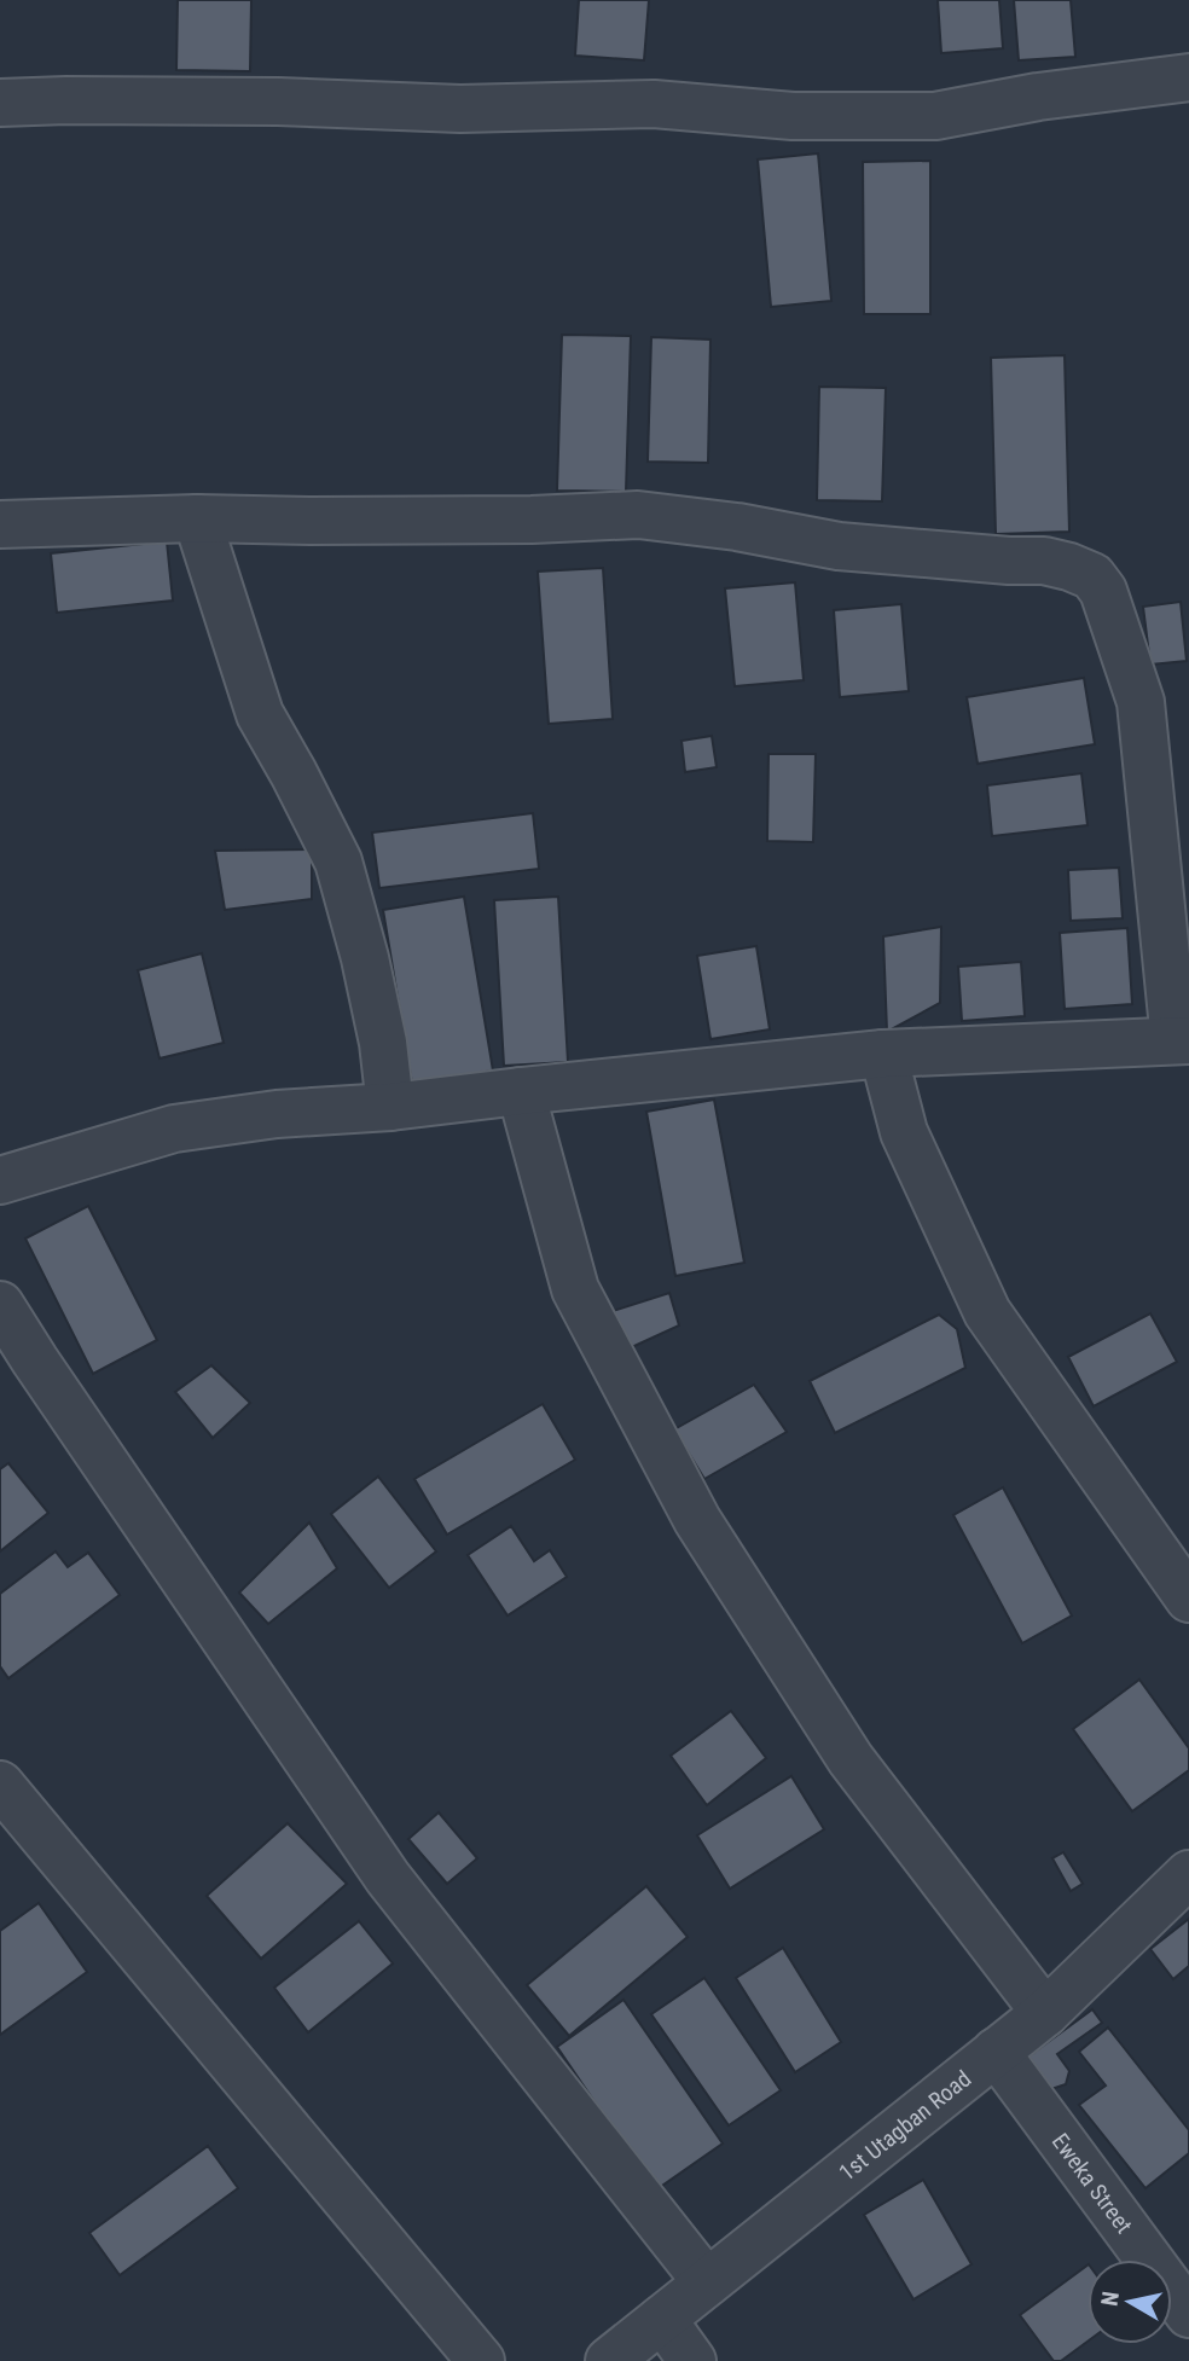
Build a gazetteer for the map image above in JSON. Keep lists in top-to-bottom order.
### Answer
{
  "streets": {
    "street": ["1st Utagban Road", "Eweka Street"]
  },
  "crossings": [
    ["1st Utagban Road", "Eweka Street"]
  ],
  "north": "left"
}
